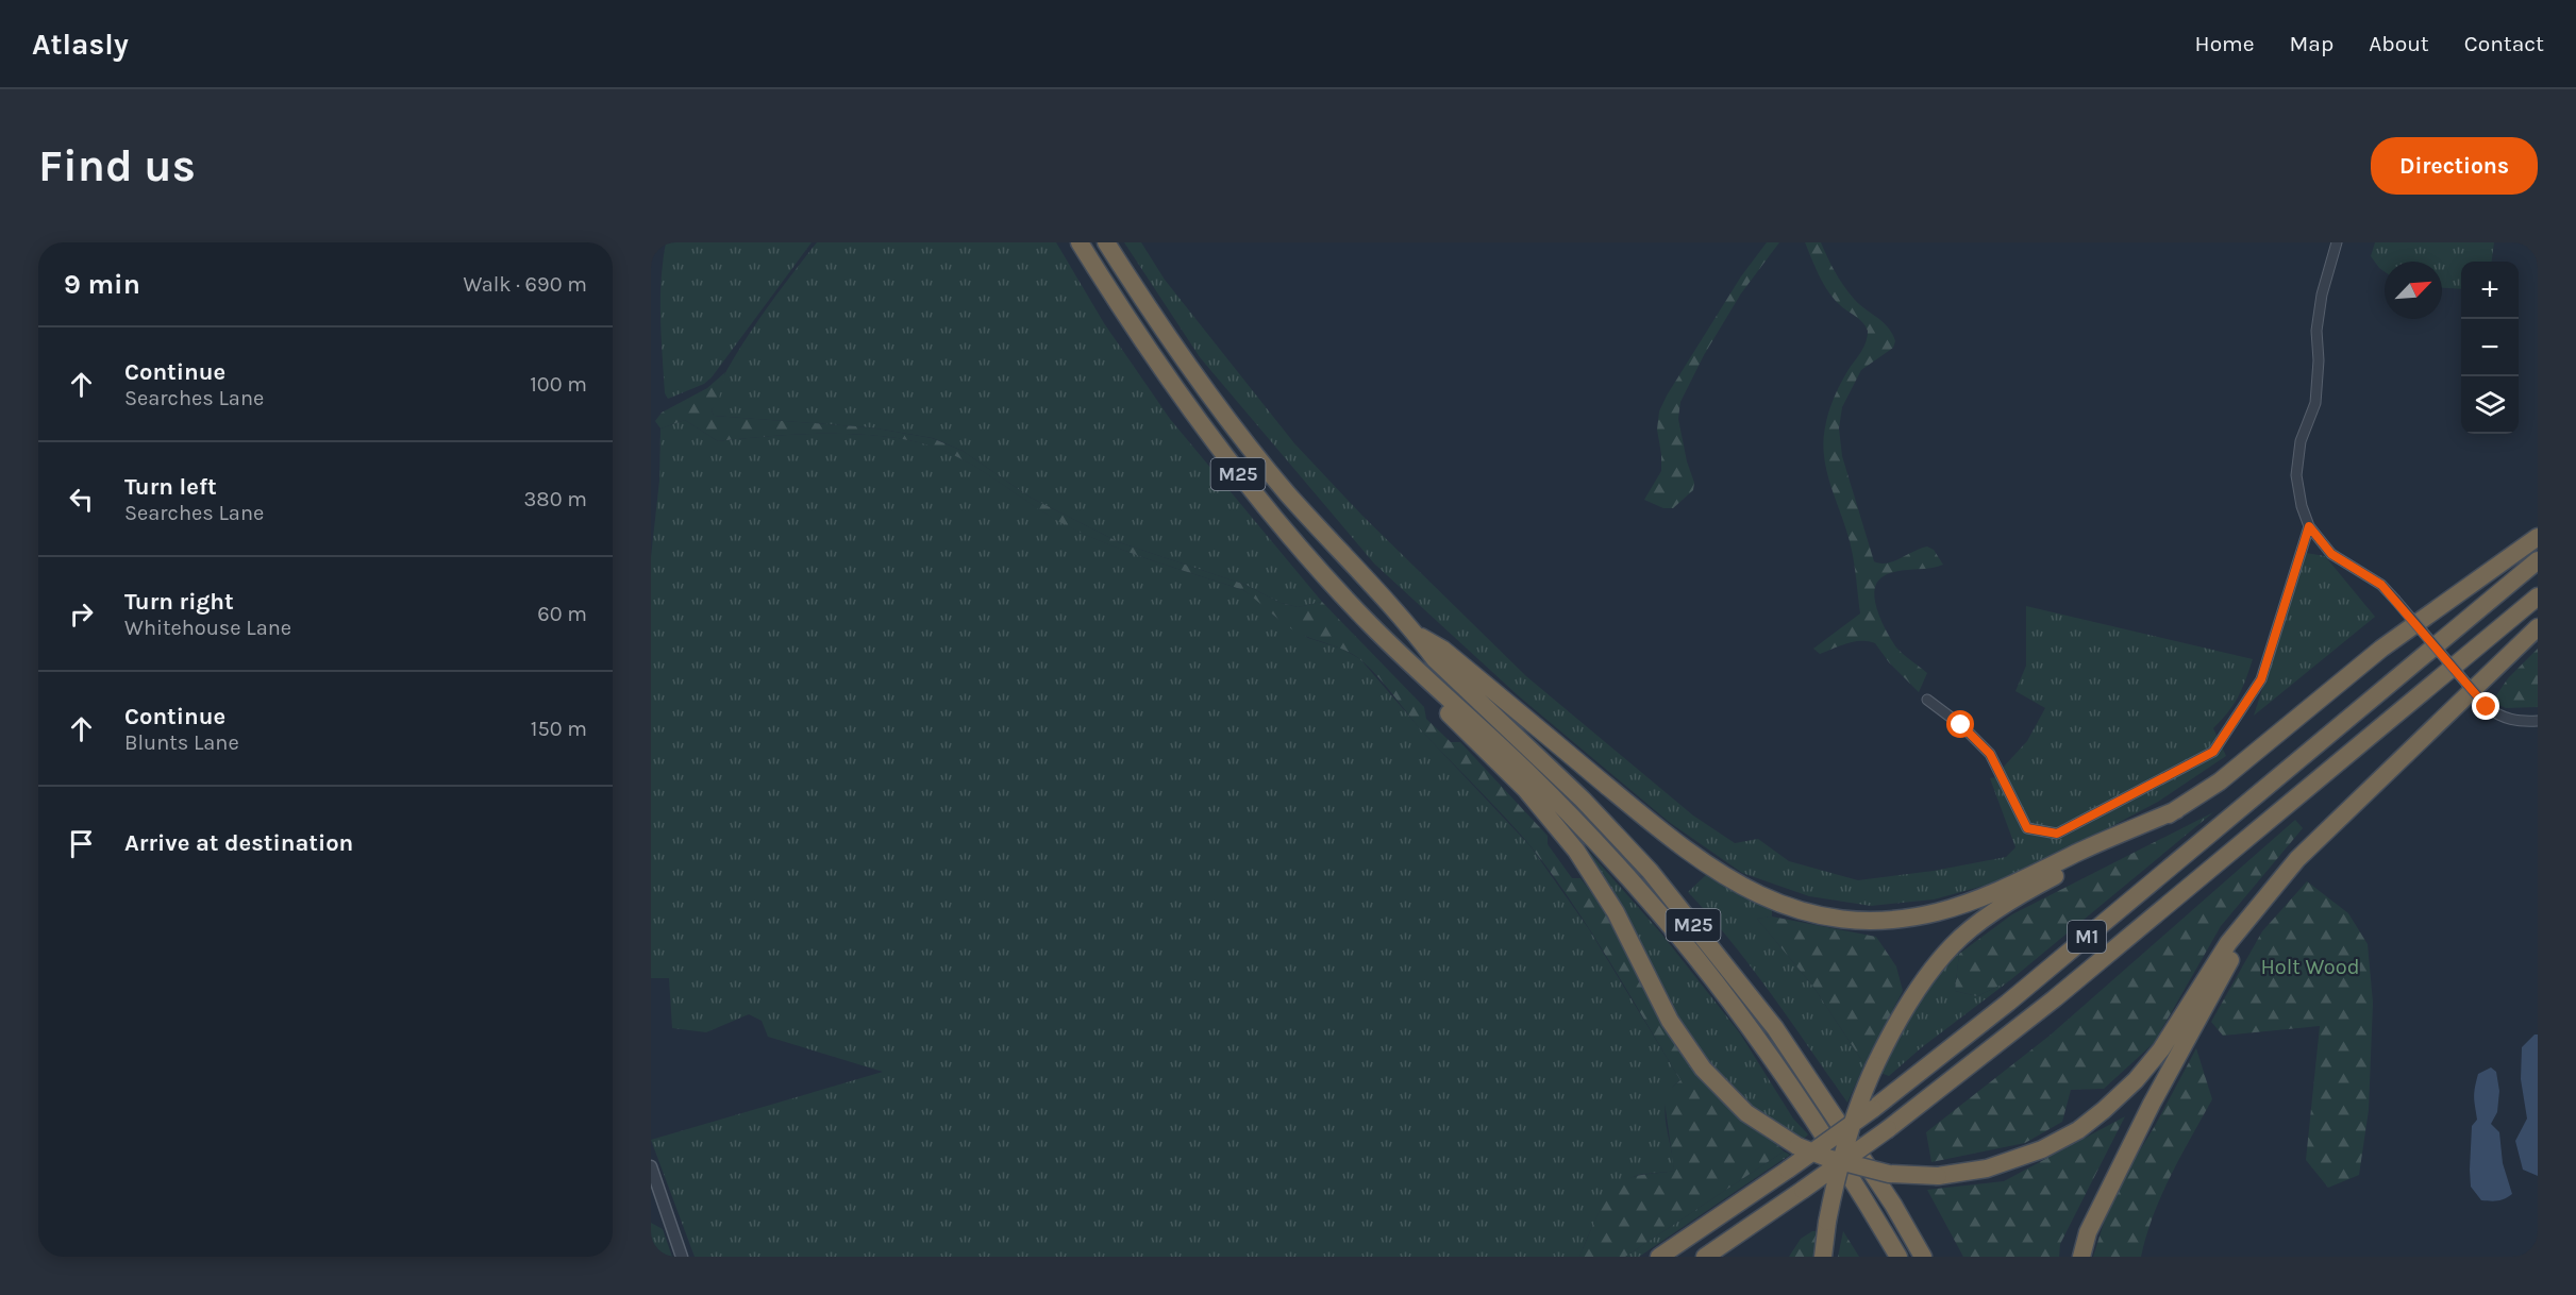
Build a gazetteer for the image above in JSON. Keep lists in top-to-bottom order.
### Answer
{
  "streets": {
    "highway": ["M25", "M1"]
  },
  "parks": ["Holt Wood"],
  "north": "top right",
  "page": {
    "header": "Atlasly",
    "nav": [
      "Home",
      "Map",
      "About",
      "Contact"
    ],
    "buttons": "Directions",
    "title": "Find us",
    "heading": ["9 min", "Walk · 690 m"],
    "map_buttons": ["+", "−"],
    "list": [
      ["Continue", "Searches Lane", "100 m"],
      ["Turn left", "Searches Lane", "380 m"],
      ["Turn right", "Whitehouse Lane", "60 m"],
      ["Continue", "Blunts Lane", "150 m"],
      "Arrive at destination"
    ]
  }
}
